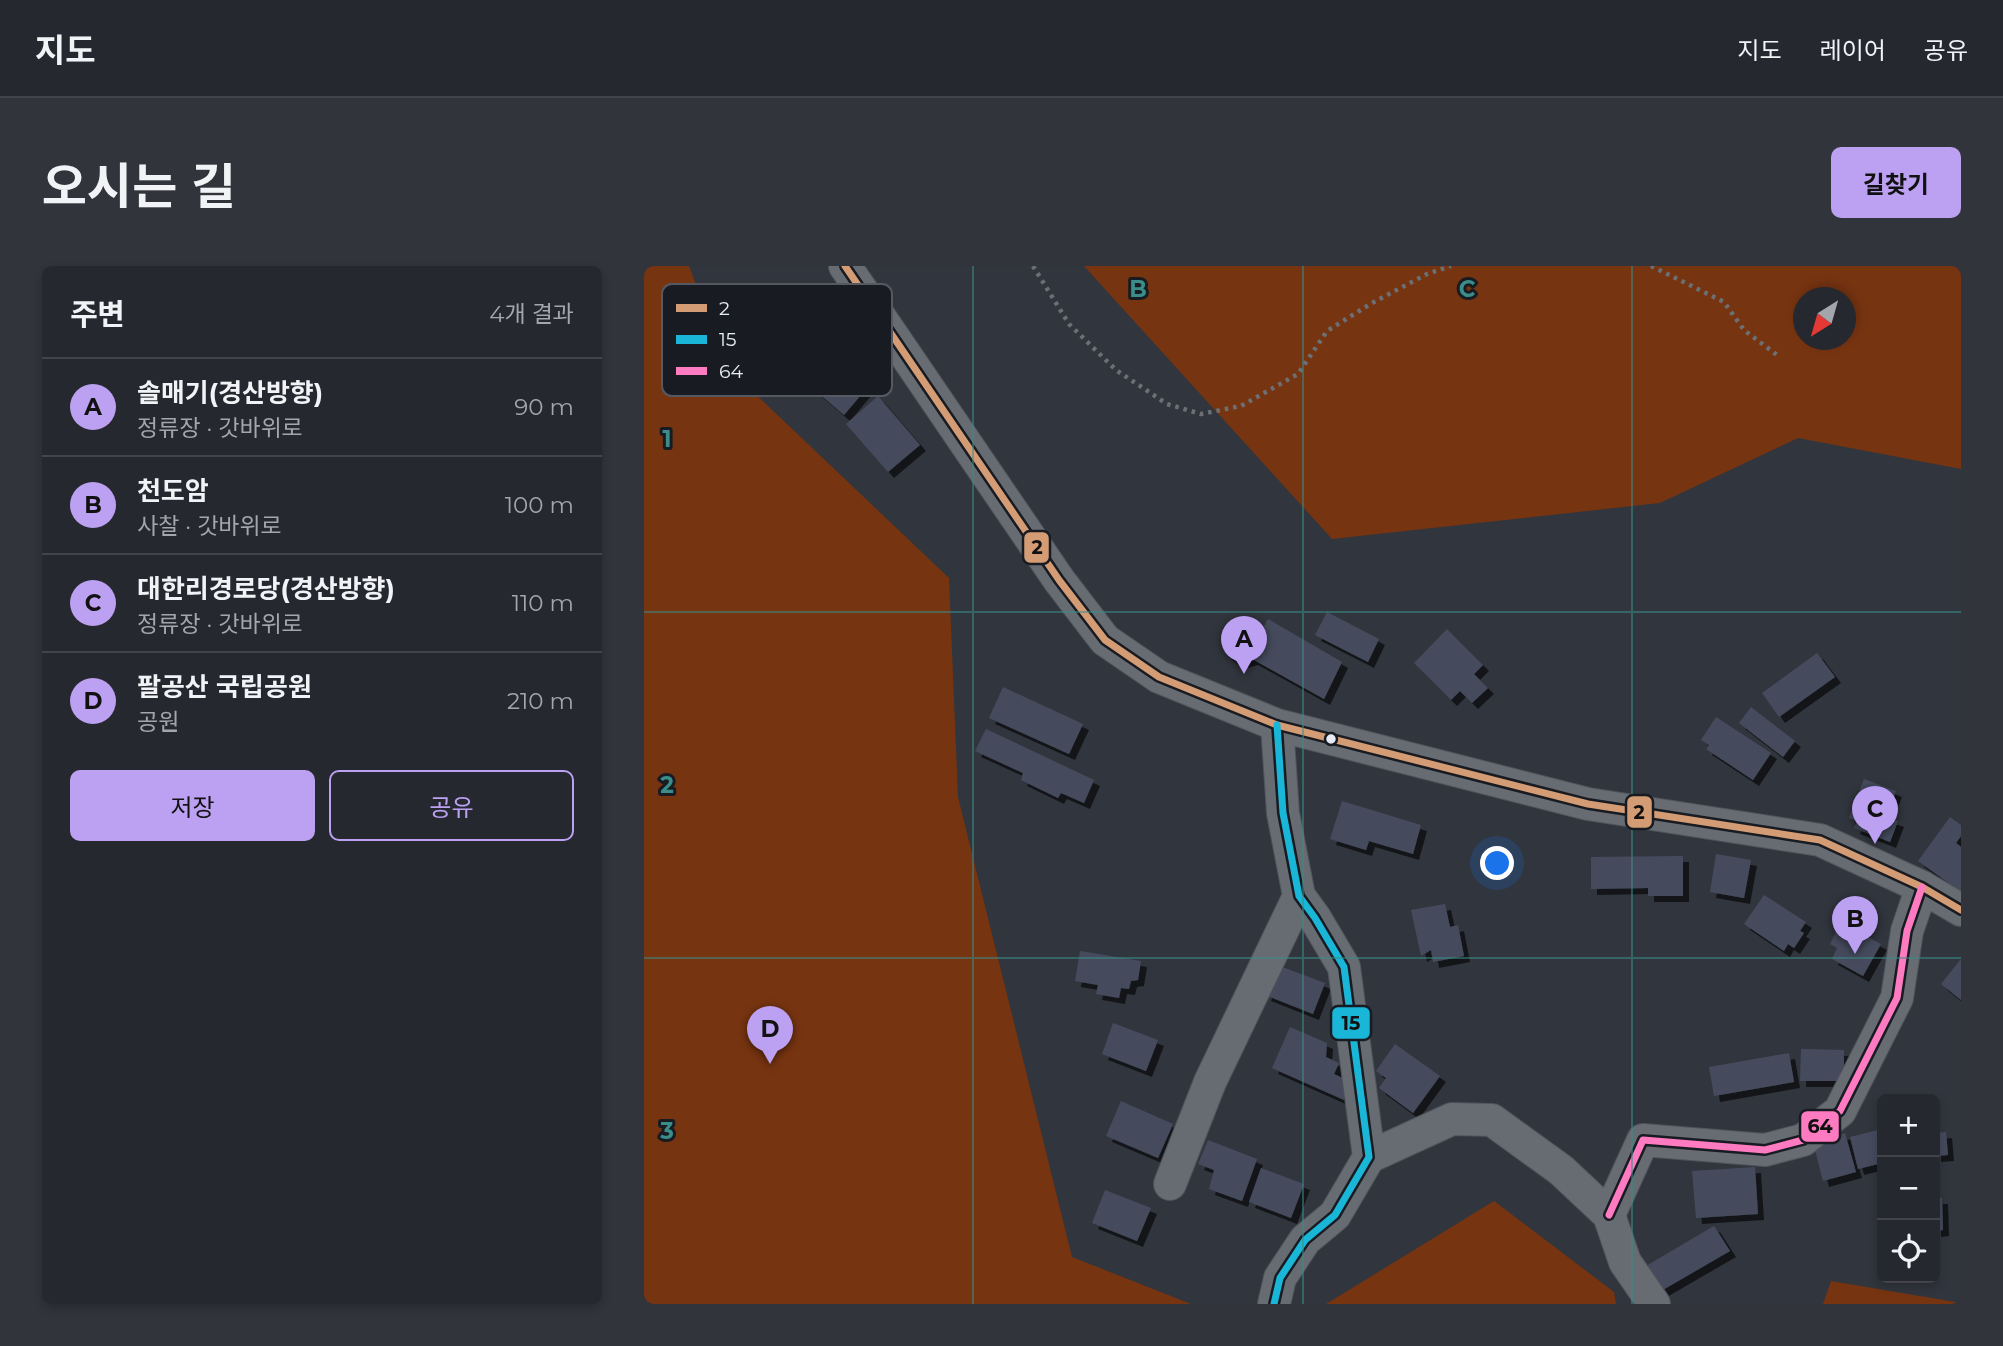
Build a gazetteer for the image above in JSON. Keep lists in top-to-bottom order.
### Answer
{
  "lines": ["transit line 2", "transit line 15", "transit line 64"],
  "legend": ["2", "15", "64"],
  "north": "bottom left",
  "page": {
    "header": "지도",
    "nav": ["지도", "레이어", "공유"],
    "title": "오시는 길",
    "buttons": [
      "길찾기",
      ["저장", "공유"]
    ],
    "heading": ["주변", "4개 결과"],
    "list": [
      {
        "mark": "A",
        "name": "솔매기(경산방향)",
        "note": "정류장 · 갓바위로",
        "value": "90 m"
      },
      {
        "mark": "B",
        "name": "천도암",
        "note": "사찰 · 갓바위로",
        "value": "100 m"
      },
      {
        "mark": "C",
        "name": "대한리경로당(경산방향)",
        "note": "정류장 · 갓바위로",
        "value": "110 m"
      },
      {
        "mark": "D",
        "name": "팔공산 국립공원",
        "note": "공원",
        "value": "210 m"
      }
    ],
    "pins": [
      "A",
      "C",
      "B",
      "D"
    ],
    "map_buttons": ["+", "−"]
  },
  "grid": {
    "columns": ["B", "C"],
    "rows": ["1", "2", "3"]
  }
}
